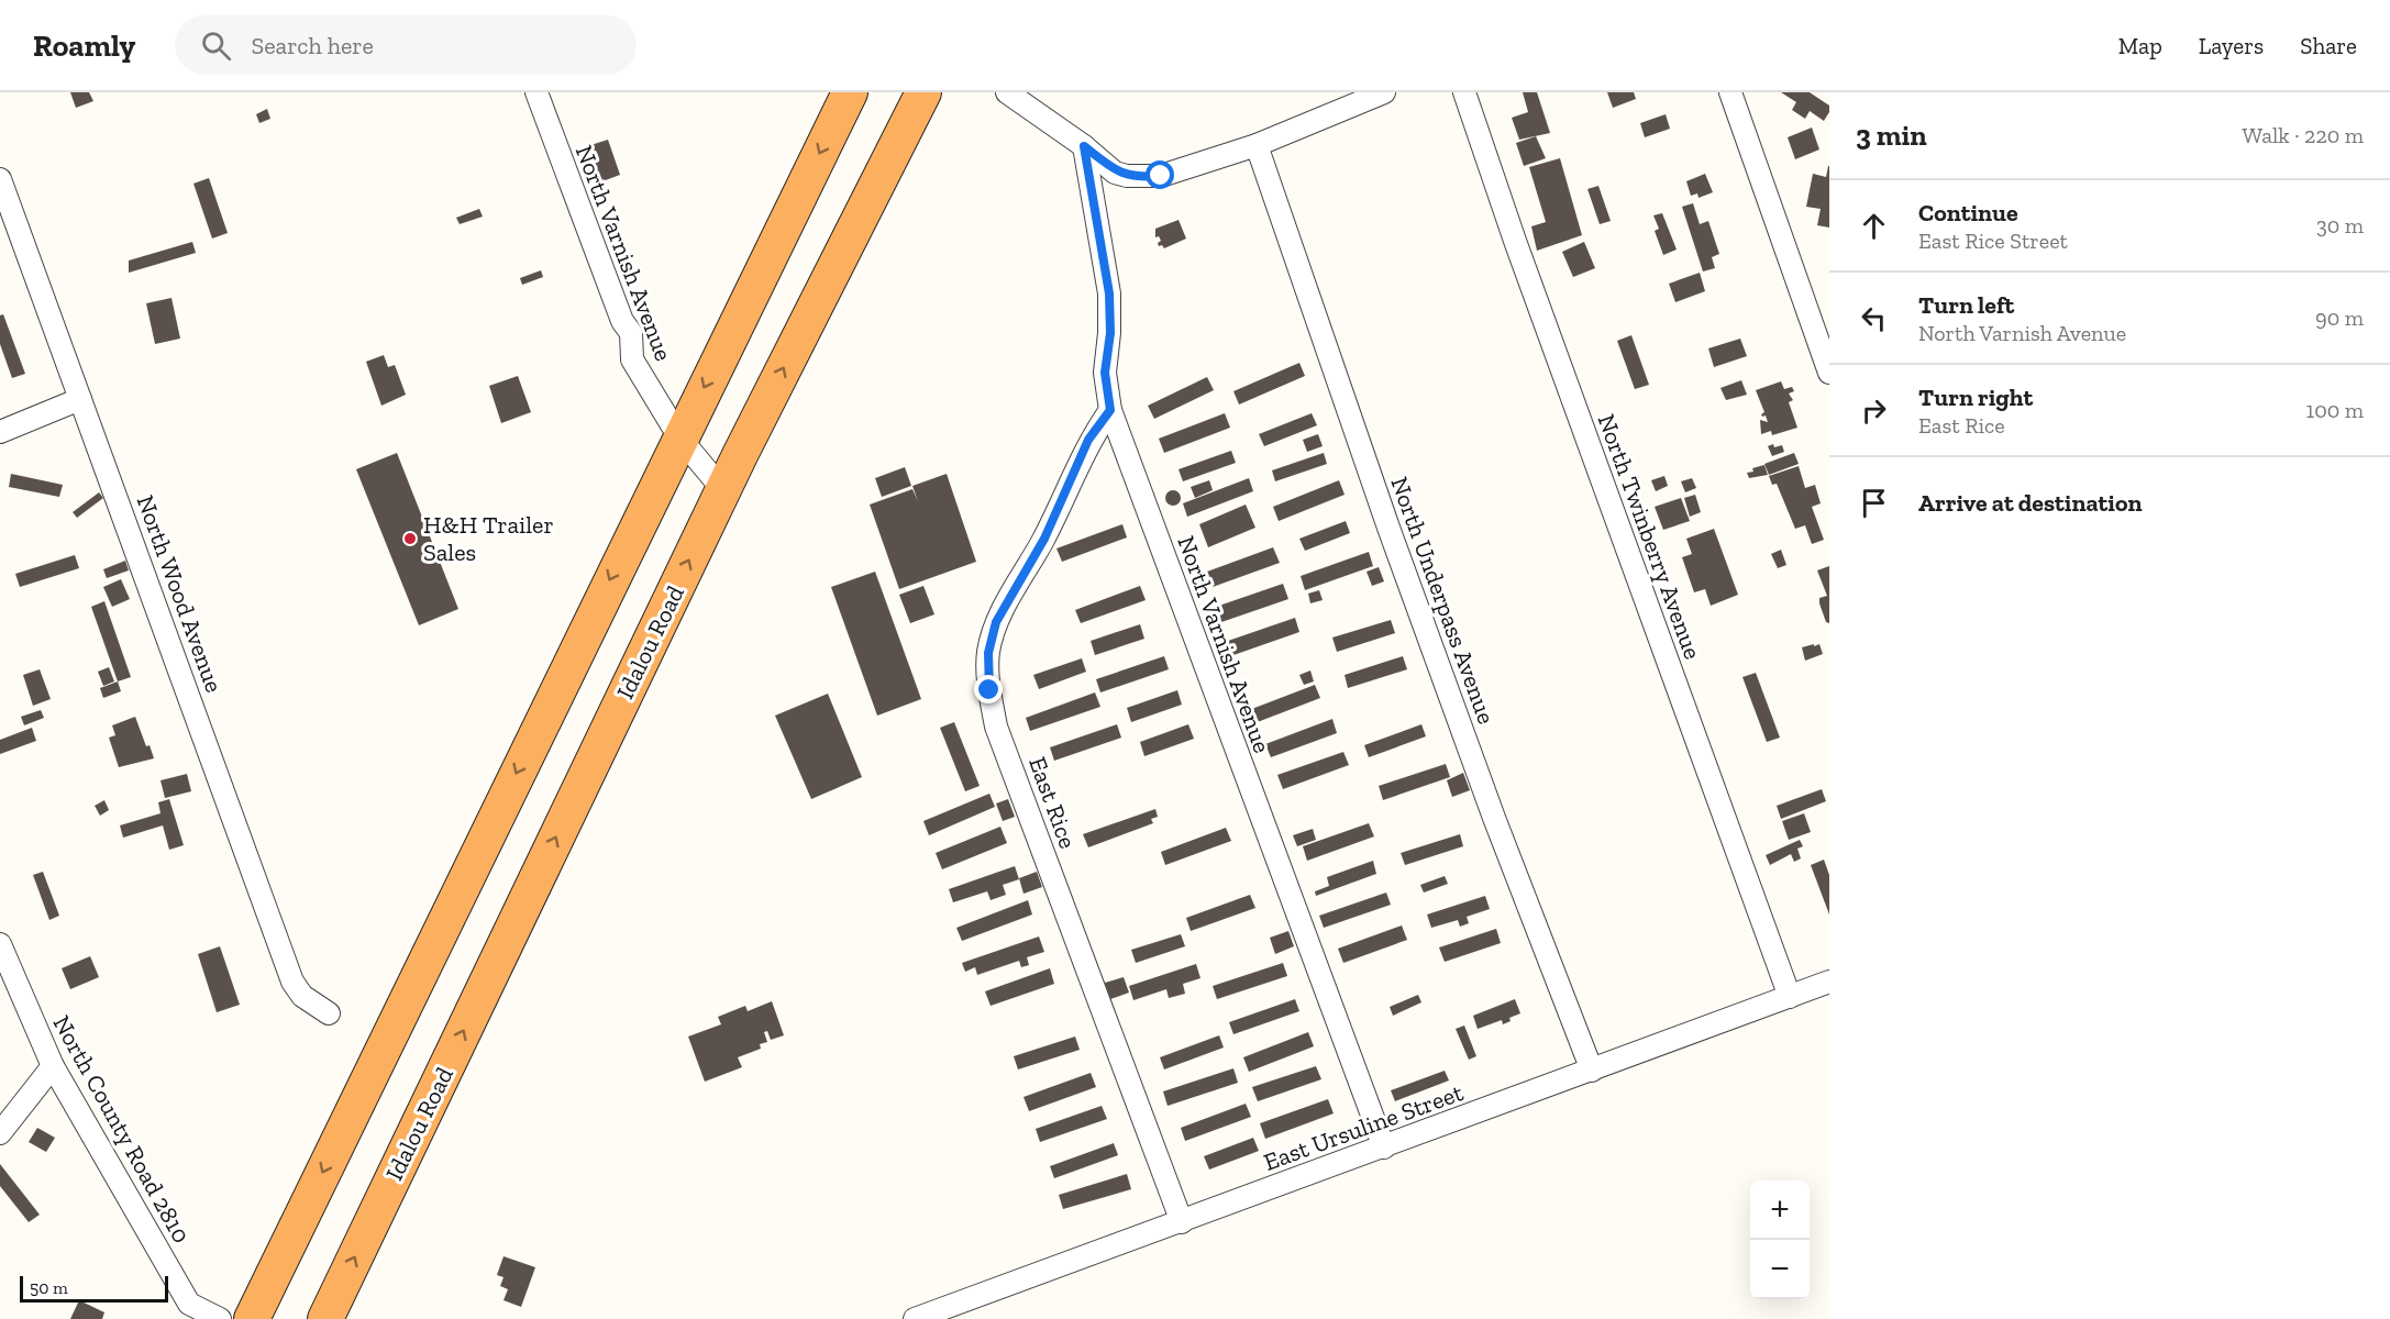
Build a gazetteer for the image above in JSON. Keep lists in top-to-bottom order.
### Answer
{
  "streets": {
    "highway": ["Idalou Road"],
    "street": [
      "North Varnish Avenue",
      "North Twinberry Avenue",
      "North Wood Avenue",
      "North Underpass Avenue",
      "East Rice",
      "East Ursuline Street",
      "North County Road 2810"
    ]
  },
  "crossings": [
    ["North Varnish Avenue", "Idalou Road"],
    ["North Varnish Avenue", "East Rice"],
    ["North Varnish Avenue", "East Ursuline Street"],
    ["North Twinberry Avenue", "East Ursuline Street"],
    ["North Underpass Avenue", "East Ursuline Street"],
    ["East Rice", "East Ursuline Street"]
  ],
  "places": ["H&H Trailer Sales"],
  "scale_bar": "50 m",
  "page": {
    "header": "Roamly",
    "search": "Search here",
    "nav": ["Map", "Layers", "Share"],
    "heading": ["3 min", "Walk · 220 m"],
    "list": [
      ["Continue", "East Rice Street", "30 m"],
      ["Turn left", "North Varnish Avenue", "90 m"],
      ["Turn right", "East Rice", "100 m"],
      "Arrive at destination"
    ],
    "map_buttons": ["+", "−"],
    "scale": "50 m"
  }
}
